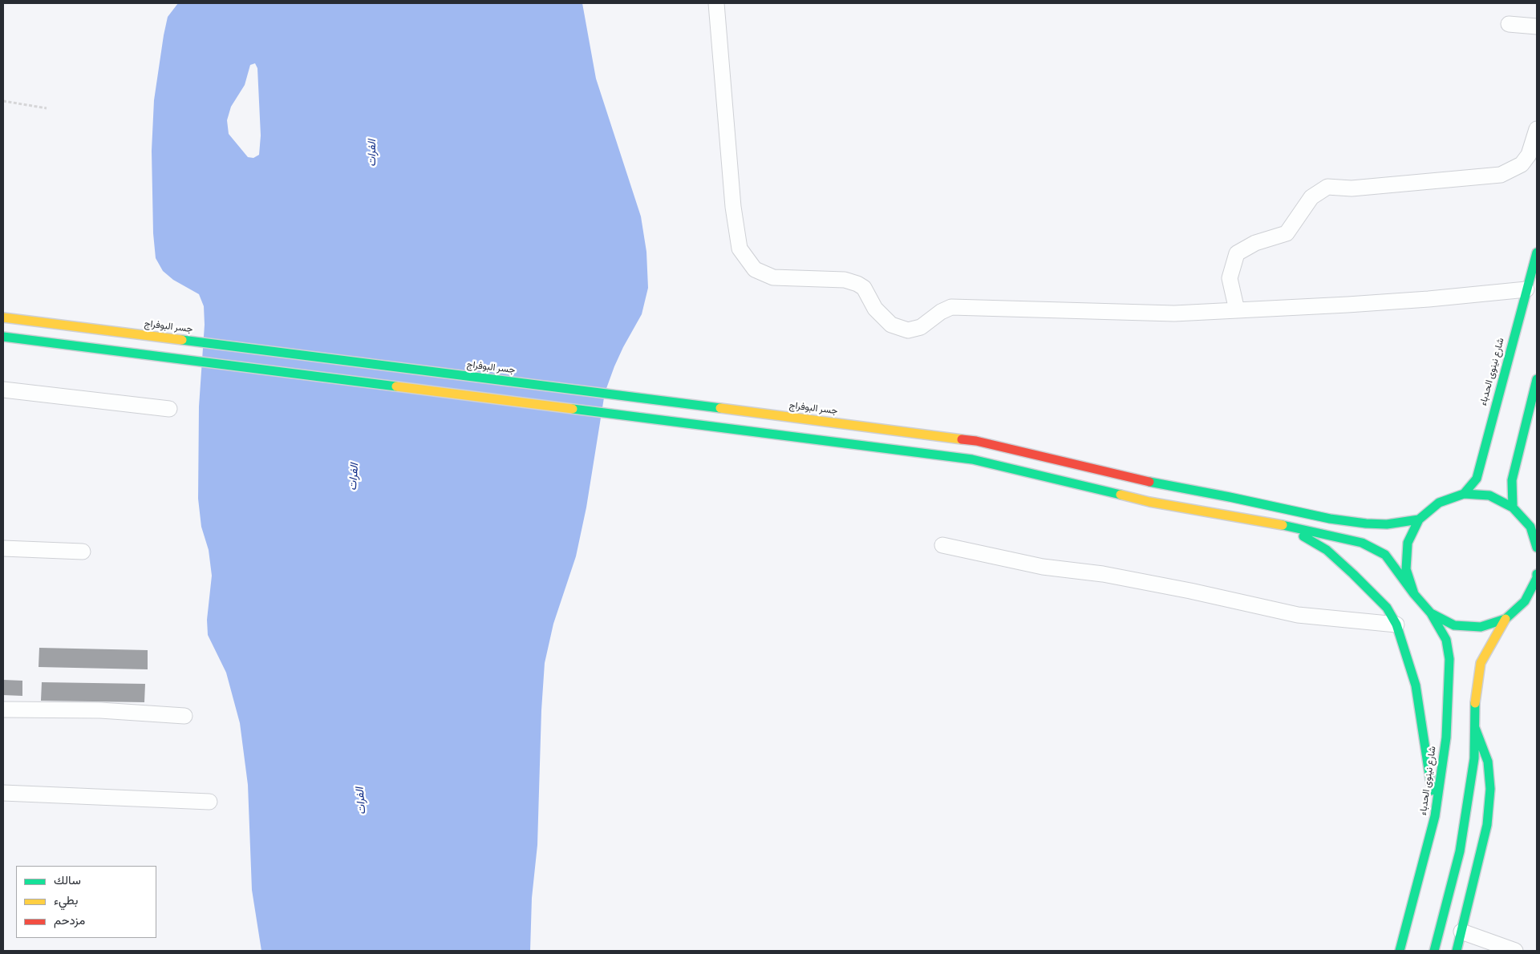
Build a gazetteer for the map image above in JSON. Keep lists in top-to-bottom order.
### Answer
{
  "streets": {
    "main road": ["جسر البوفراج", "شارع نينوى الحدباء"]
  },
  "water": ["الفرات"],
  "legend": ["سالك", "بطيء", "مزدحم"]
}
